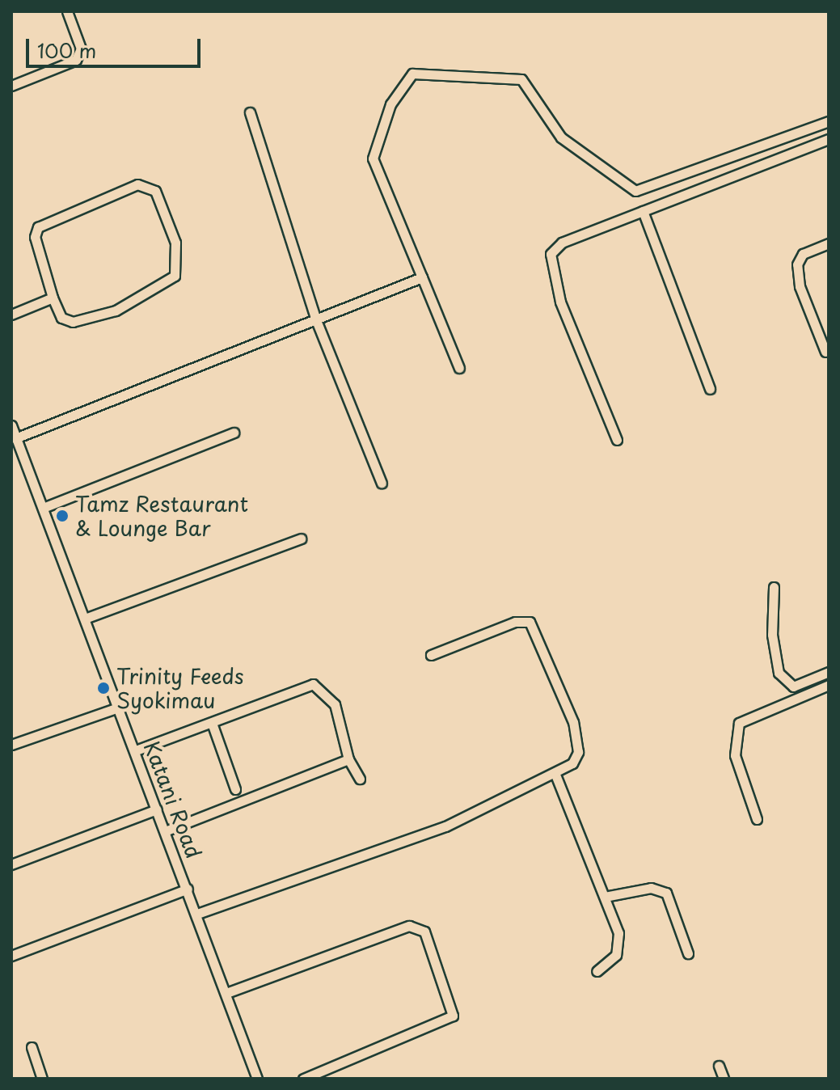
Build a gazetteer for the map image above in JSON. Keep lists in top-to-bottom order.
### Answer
{
  "streets": {
    "street": ["Katani Road"]
  },
  "places": ["Tamz Restaurant & Lounge Bar", "Trinity Feeds Syokimau"],
  "scale_bar": "100 m"
}
